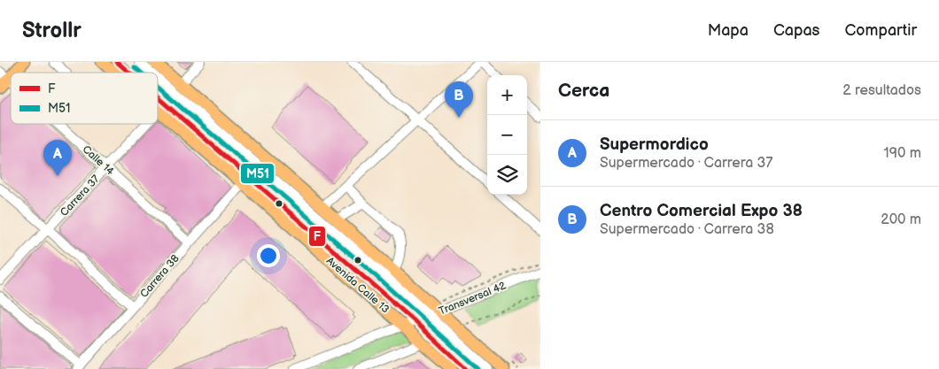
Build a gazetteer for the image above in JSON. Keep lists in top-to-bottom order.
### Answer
{
  "streets": {
    "main road": ["Avenida Calle 13"],
    "street": [
      "Calle 14",
      "Carrera 37",
      "Carrera 38",
      "Transversal 42"
    ]
  },
  "crossings": [
    ["Calle 14", "Carrera 37"],
    ["Calle 14", "Carrera 38"],
    ["Carrera 38", "Avenida Calle 13"],
    ["Avenida Calle 13", "Transversal 42"]
  ],
  "lines": ["transit line F", "transit line M51"],
  "legend": ["F", "M51"],
  "page": {
    "header": "Strollr",
    "nav": ["Mapa", "Capas", "Compartir"],
    "heading": ["Cerca", "2 resultados"],
    "map_buttons": ["+", "−"],
    "pins": ["B", "A"],
    "list": [
      {
        "mark": "A",
        "name": "Supermordico",
        "note": "Supermercado · Carrera 37",
        "value": "190 m"
      },
      {
        "mark": "B",
        "name": "Centro Comercial Expo 38",
        "note": "Supermercado · Carrera 38",
        "value": "200 m"
      }
    ]
  }
}
